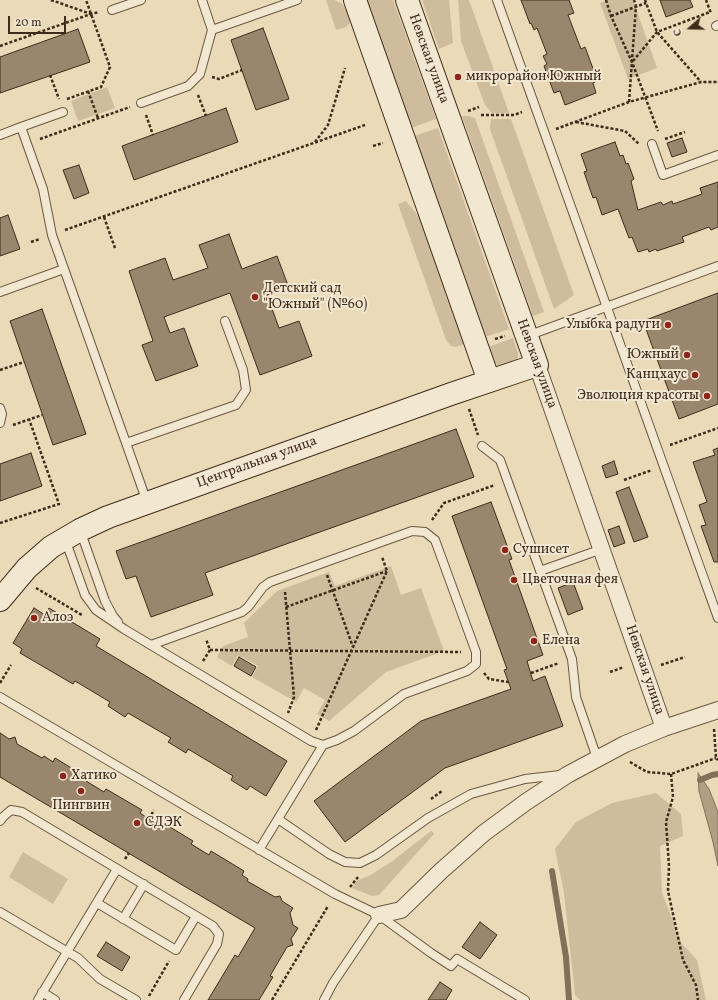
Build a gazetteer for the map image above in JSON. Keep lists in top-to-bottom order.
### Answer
{
  "streets": {
    "street": ["Невская улица", "Центральная улица"]
  },
  "crossings": [
    ["Невская улица", "Центральная улица"]
  ],
  "places": [
    "микрорайон Южный",
    "Детский сад \"Южный\" (№60)",
    "Улыбка радуги",
    "Южный",
    "Канцхаус",
    "Эволюция красоты",
    "Сушисет",
    "Цветочная фея",
    "Алоэ",
    "Елена",
    "Хатико",
    "Пингвин",
    "СДЭК"
  ],
  "scale_bar": "20 m",
  "north": "left"
}
